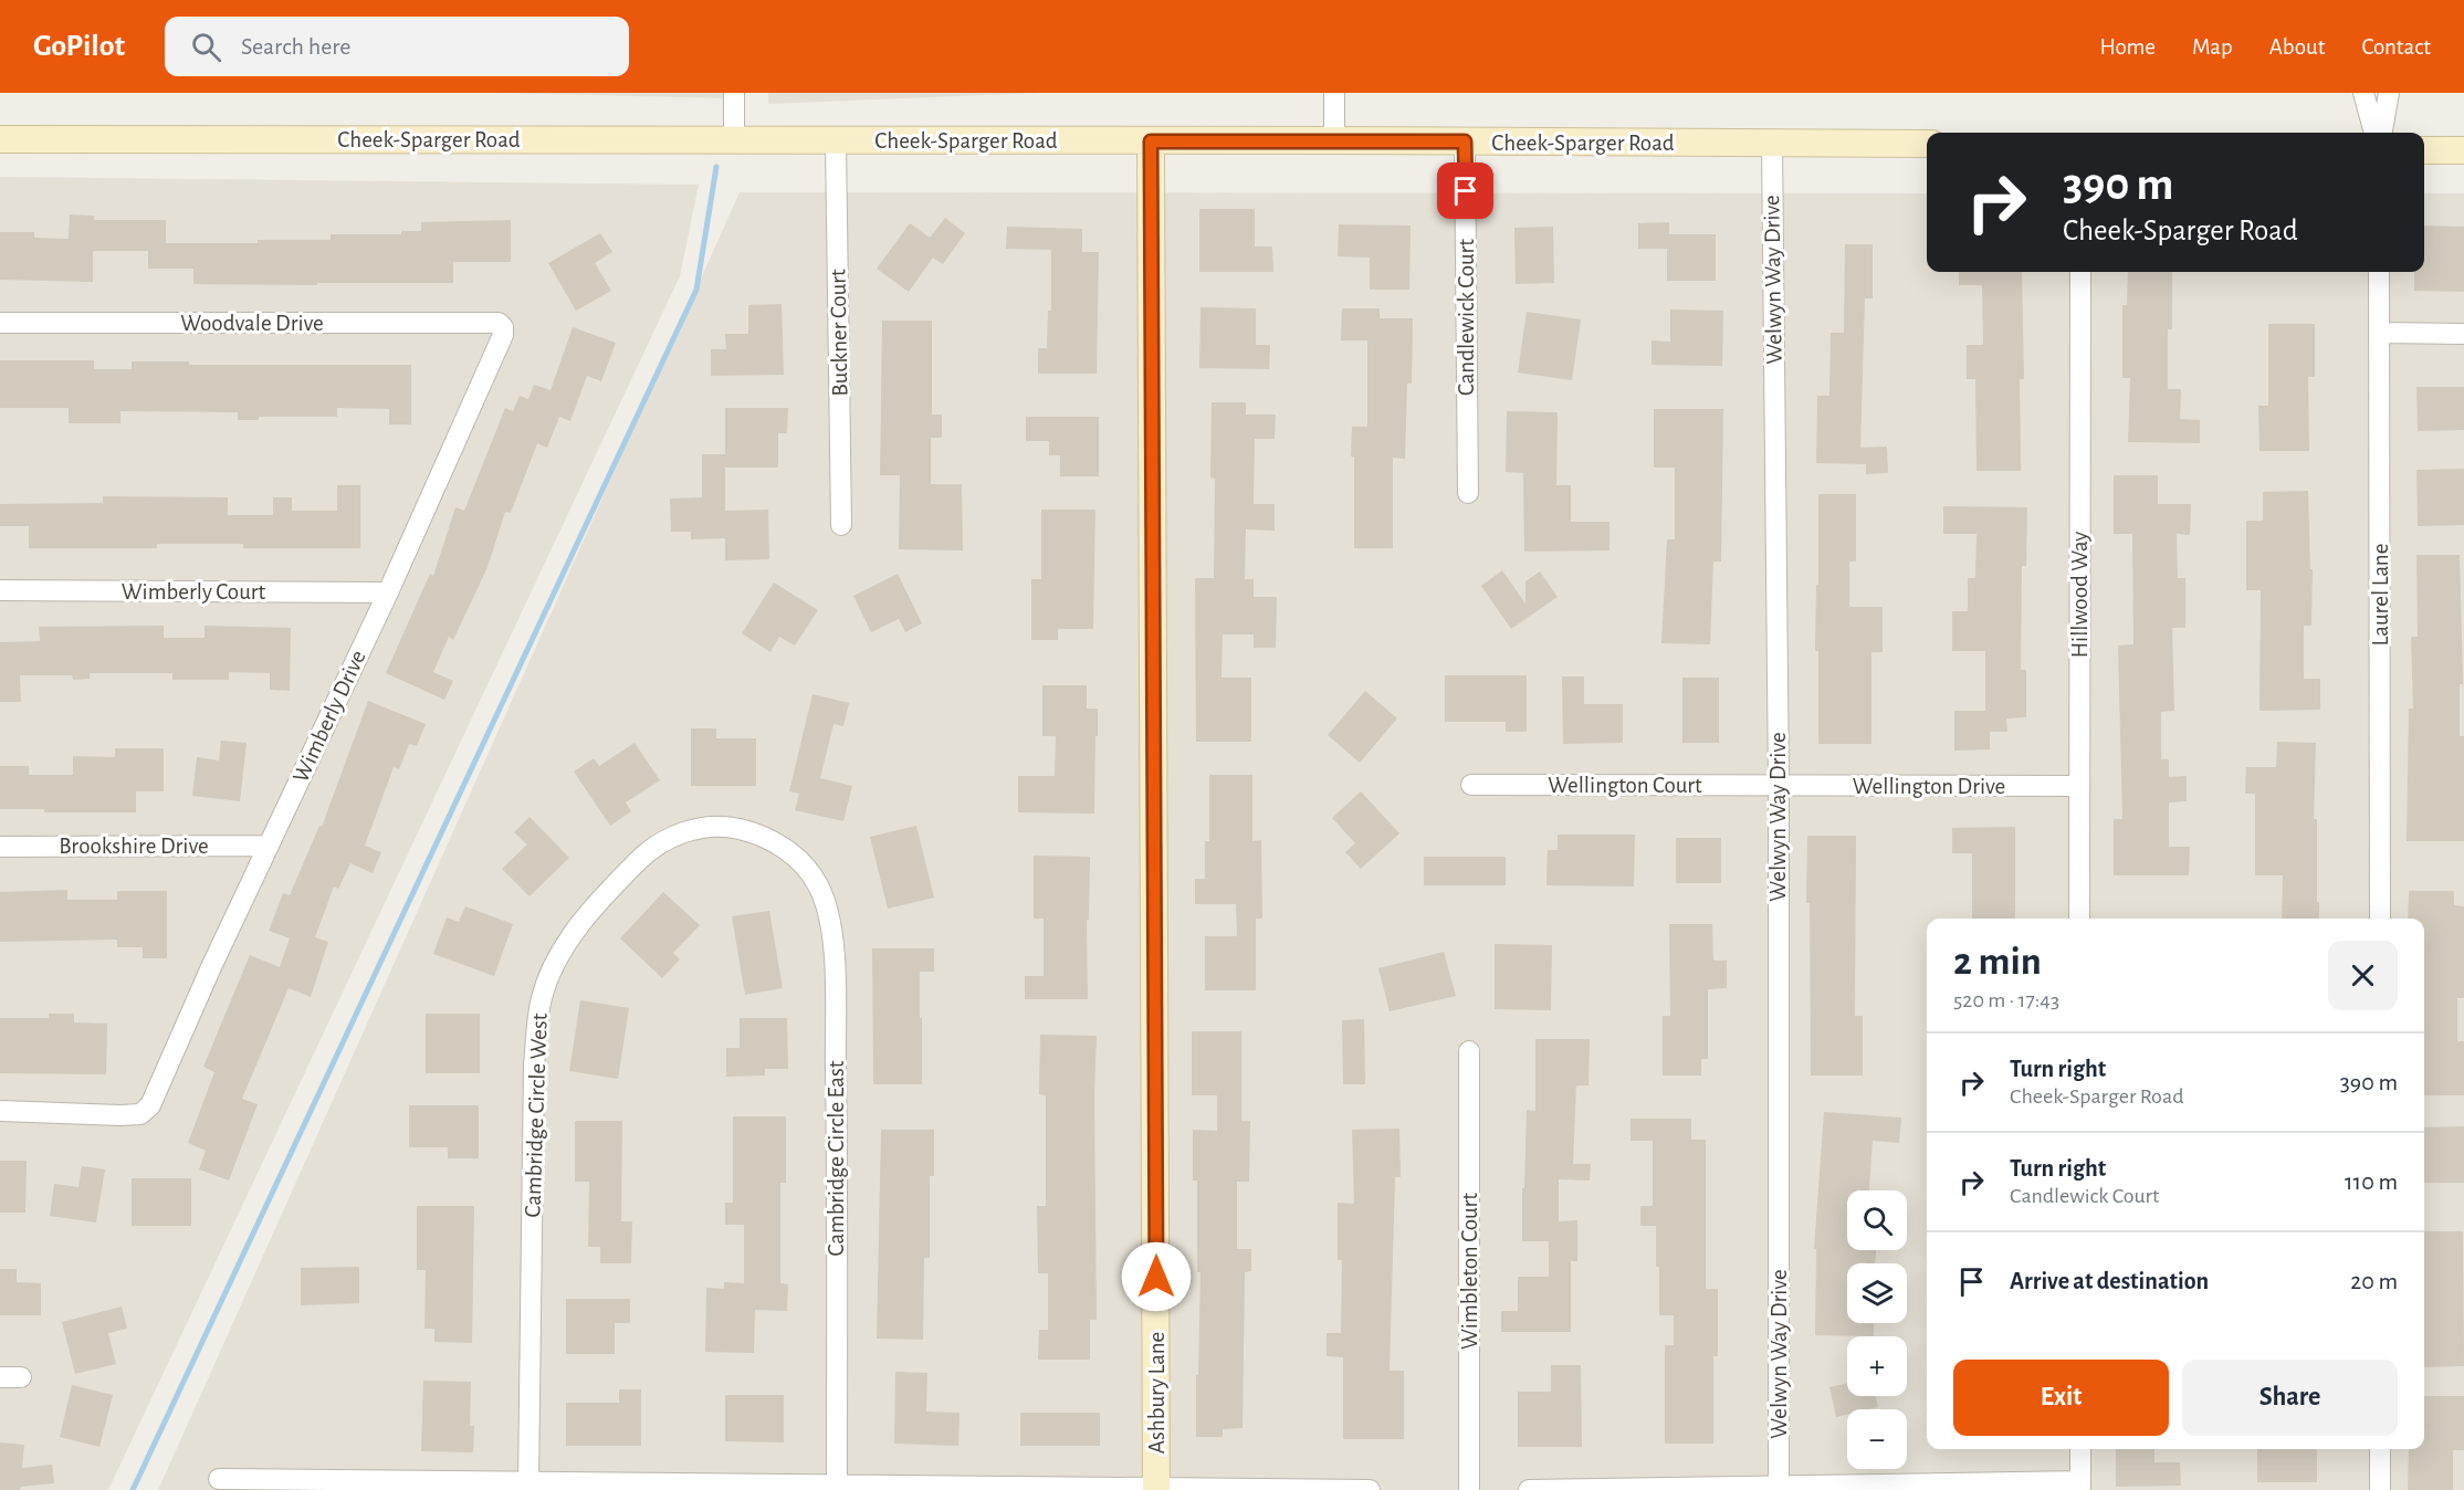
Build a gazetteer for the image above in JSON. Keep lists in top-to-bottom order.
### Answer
{
  "streets": {
    "main road": ["Cheek-Sparger Road", "Ashbury Lane"],
    "street": [
      "Welwyn Way Drive",
      "Candlewick Court",
      "Woodvale Drive",
      "Buckner Court",
      "Wimberly Court",
      "Hillwood Way",
      "Laurel Lane",
      "Wimberly Drive",
      "Wellington Court",
      "Wellington Drive",
      "Brookshire Drive",
      "Cambridge Circle West",
      "Cambridge Circle East",
      "Wimbleton Court"
    ]
  },
  "crossings": [
    ["Cheek-Sparger Road", "Welwyn Way Drive"],
    ["Cheek-Sparger Road", "Candlewick Court"],
    ["Cheek-Sparger Road", "Buckner Court"],
    ["Cheek-Sparger Road", "Ashbury Lane"],
    ["Welwyn Way Drive", "Wellington Court"],
    ["Welwyn Way Drive", "Wellington Drive"],
    ["Woodvale Drive", "Wimberly Drive"],
    ["Wimberly Court", "Wimberly Drive"],
    ["Hillwood Way", "Wellington Drive"],
    ["Wimberly Drive", "Brookshire Drive"],
    ["Wellington Court", "Wellington Drive"],
    ["Cambridge Circle West", "Cambridge Circle East"]
  ],
  "page": {
    "header": "GoPilot",
    "search": "Search here",
    "nav": [
      "Home",
      "Map",
      "About",
      "Contact"
    ],
    "turn": ["390 m", "Cheek-Sparger Road"],
    "heading": ["2 min", "520 m · 17:43"],
    "list": [
      {
        "name": "Turn right",
        "note": "Cheek-Sparger Road",
        "value": "390 m"
      },
      {
        "name": "Turn right",
        "note": "Candlewick Court",
        "value": "110 m"
      },
      {
        "name": "Arrive at destination",
        "value": "20 m"
      }
    ],
    "map_buttons": ["+", "−"],
    "buttons": ["Exit", "Share"]
  }
}
